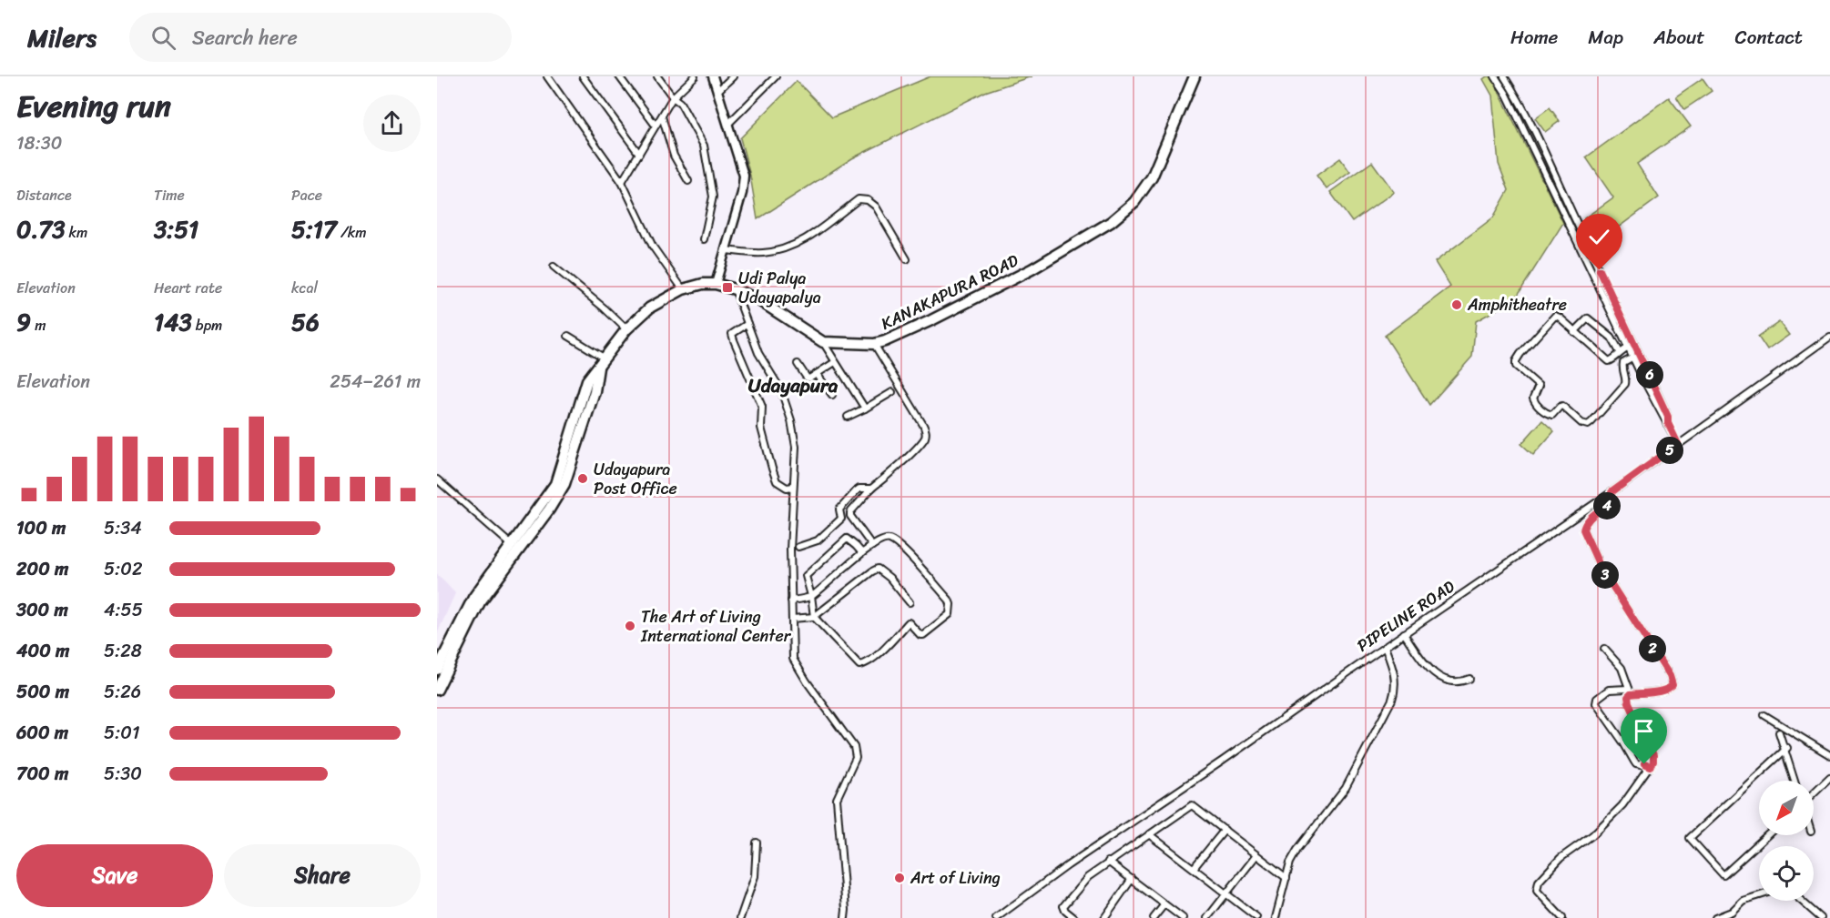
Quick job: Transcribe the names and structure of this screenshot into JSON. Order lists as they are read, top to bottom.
{
  "streets": {
    "highway": ["KANAKAPURA ROAD"],
    "street": ["PIPELINE ROAD"]
  },
  "districts": ["Udayapura"],
  "places": {
    "transit": ["Udi Palya Udayapalya"],
    "other": [
      "Amphitheatre",
      "Udayapura Post Office",
      "The Art of Living International Center",
      "Art of Living"
    ]
  },
  "north": "bottom left",
  "page": {
    "header": "Milers",
    "search": "Search here",
    "nav": [
      "Home",
      "Map",
      "About",
      "Contact"
    ],
    "heading": ["Evening run", "18:30"],
    "stats": [
      ["Distance", "0.73 km"],
      ["Time", "3:51"],
      ["Pace", "5:17 /km"],
      ["Elevation", "9 m"],
      ["Heart rate", "143 bpm"],
      ["kcal", "56"]
    ],
    "chart": ["Elevation", "254–261 m"],
    "pins": [
      "6",
      "5",
      "4",
      "3",
      "2"
    ],
    "list": [
      {
        "name": "100 m",
        "note": "5:34"
      },
      {
        "name": "200 m",
        "note": "5:02"
      },
      {
        "name": "300 m",
        "note": "4:55"
      },
      {
        "name": "400 m",
        "note": "5:28"
      },
      {
        "name": "500 m",
        "note": "5:26"
      },
      {
        "name": "600 m",
        "note": "5:01"
      },
      {
        "name": "700 m",
        "note": "5:30"
      }
    ],
    "buttons": ["Save", "Share"]
  }
}
